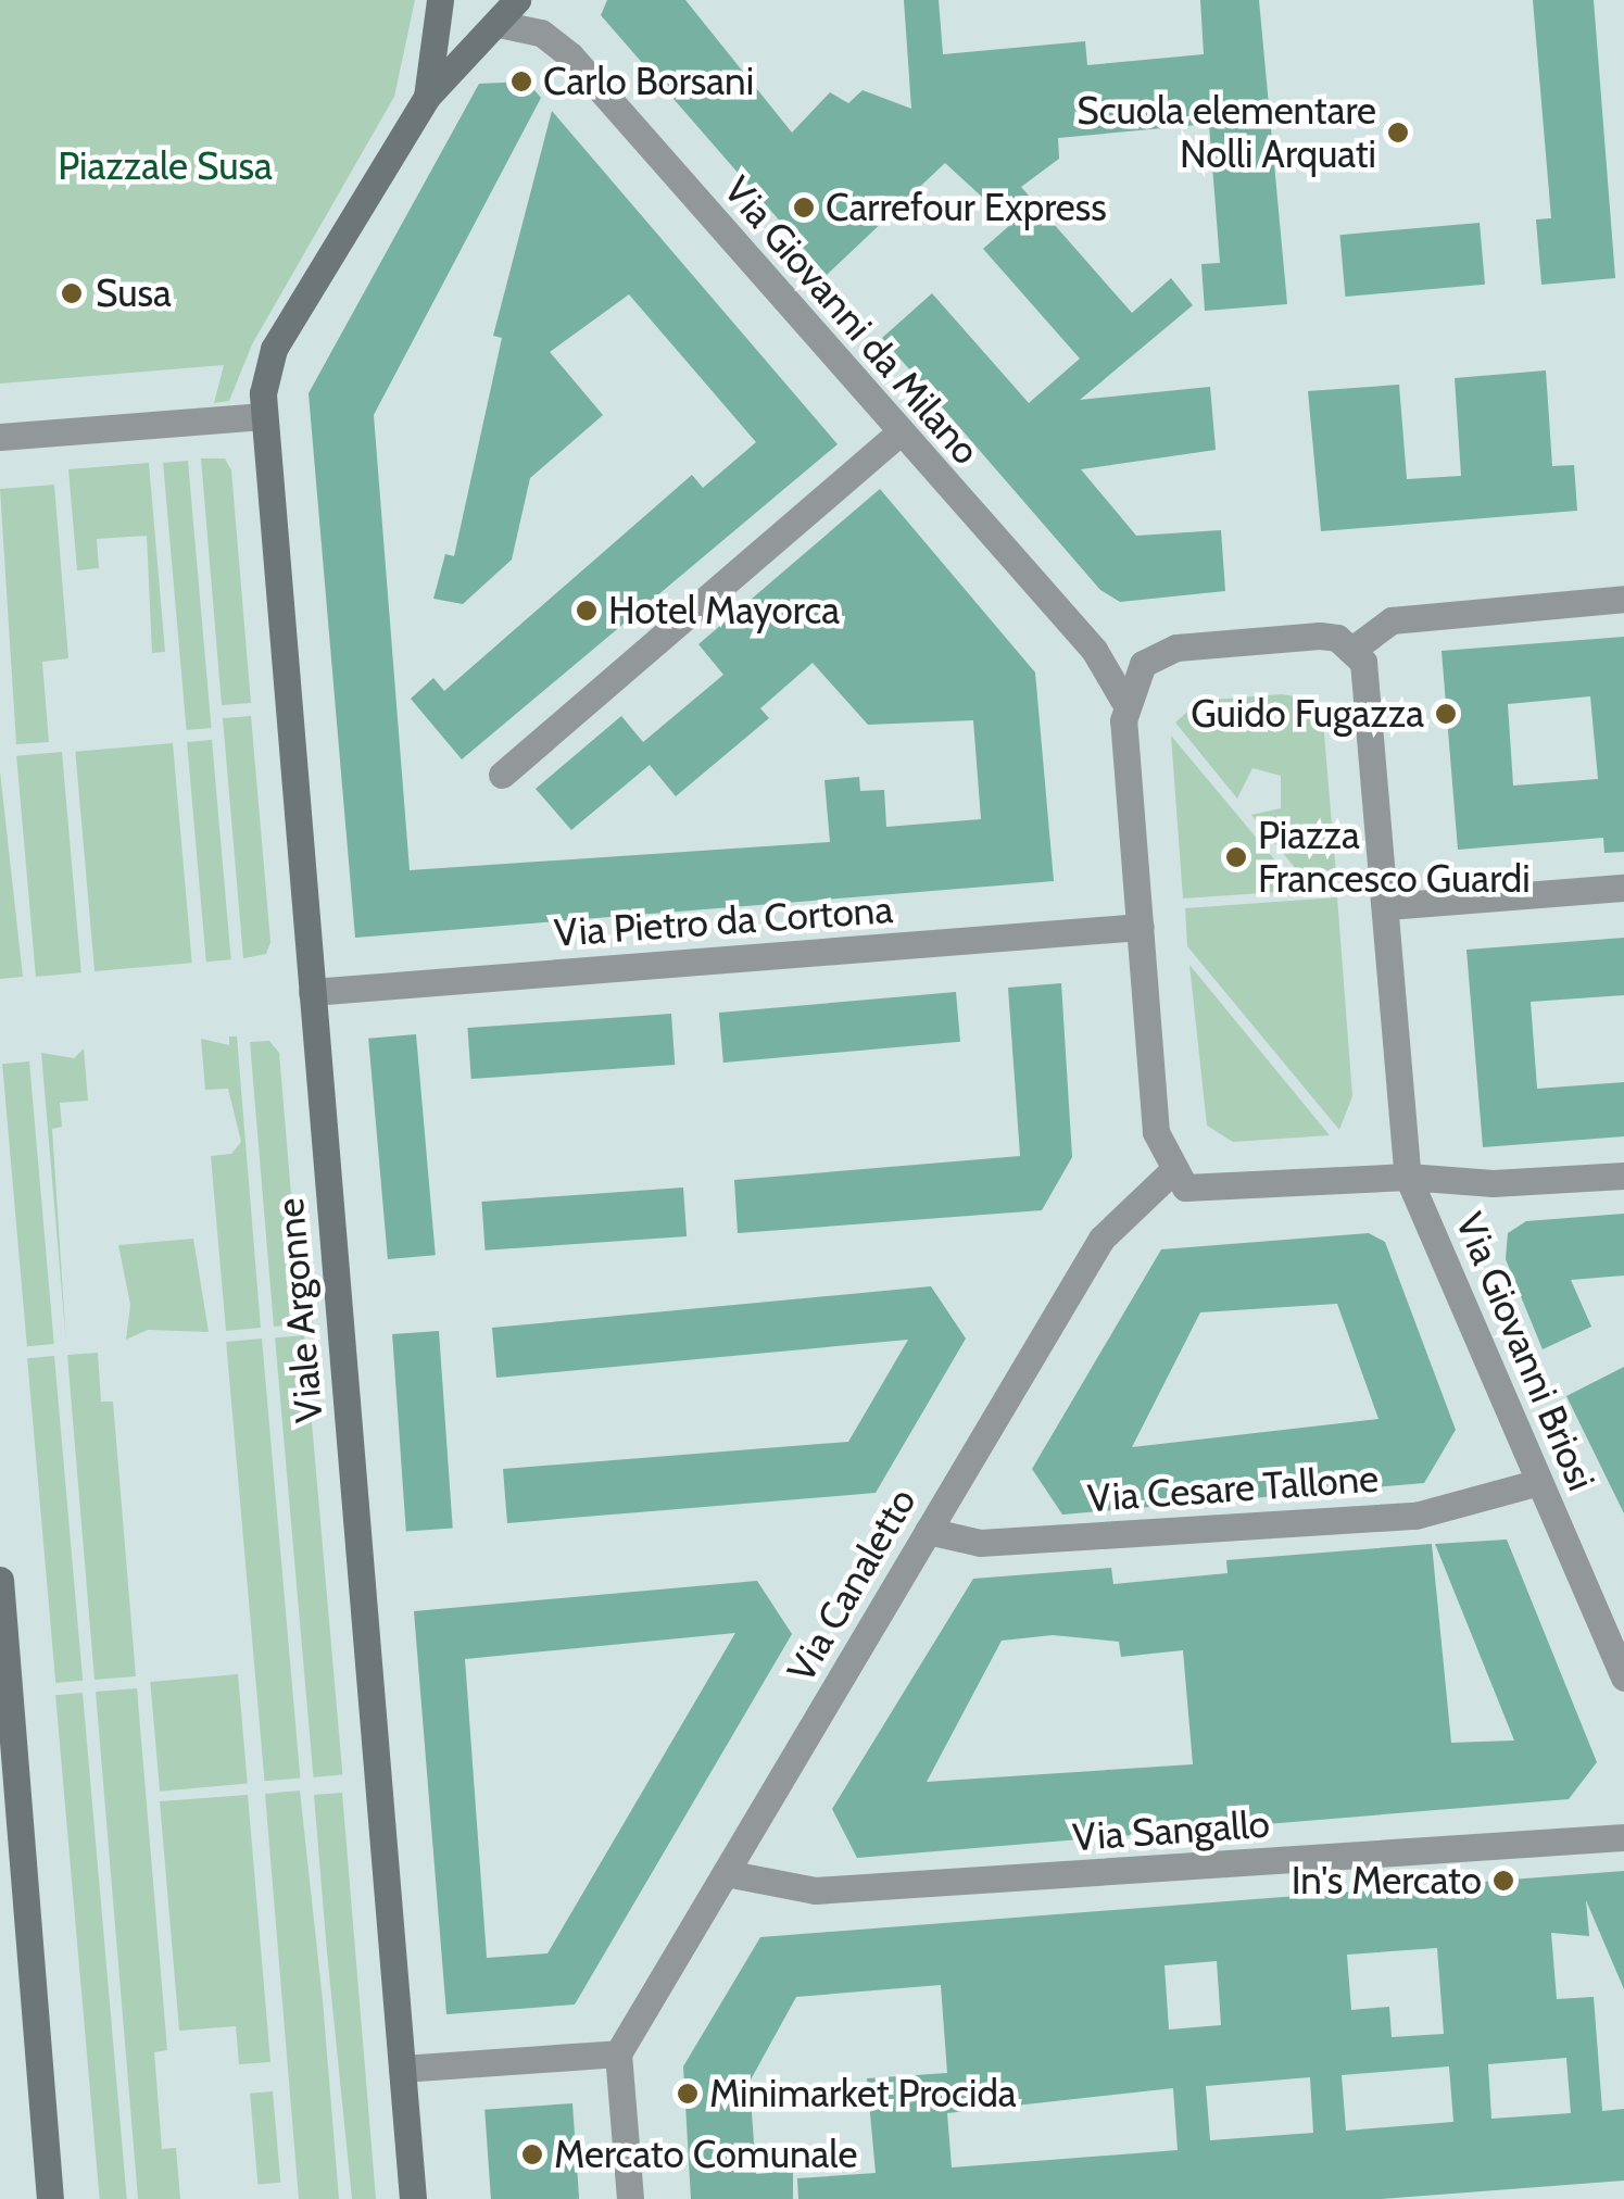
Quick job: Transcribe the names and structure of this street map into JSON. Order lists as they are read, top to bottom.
{
  "streets": {
    "street": [
      "Via Giovanni da Milano",
      "Via Pietro da Cortona",
      "Viale Argonne",
      "Via Giovanni Briosi",
      "Via Cesare Tallone",
      "Via Canaletto",
      "Via Sangallo"
    ]
  },
  "crossings": [
    ["Via Pietro da Cortona", "Viale Argonne"],
    ["Via Giovanni Briosi", "Via Cesare Tallone"],
    ["Via Cesare Tallone", "Via Canaletto"],
    ["Via Canaletto", "Via Sangallo"]
  ],
  "parks": ["Piazzale Susa"],
  "places": [
    "Carlo Borsani",
    "Scuola elementare Nolli Arquati",
    "Carrefour Express",
    "Susa",
    "Hotel Mayorca",
    "Guido Fugazza",
    "Piazza Francesco Guardi",
    "In's Mercato",
    "Minimarket Procida",
    "Mercato Comunale"
  ]
}
